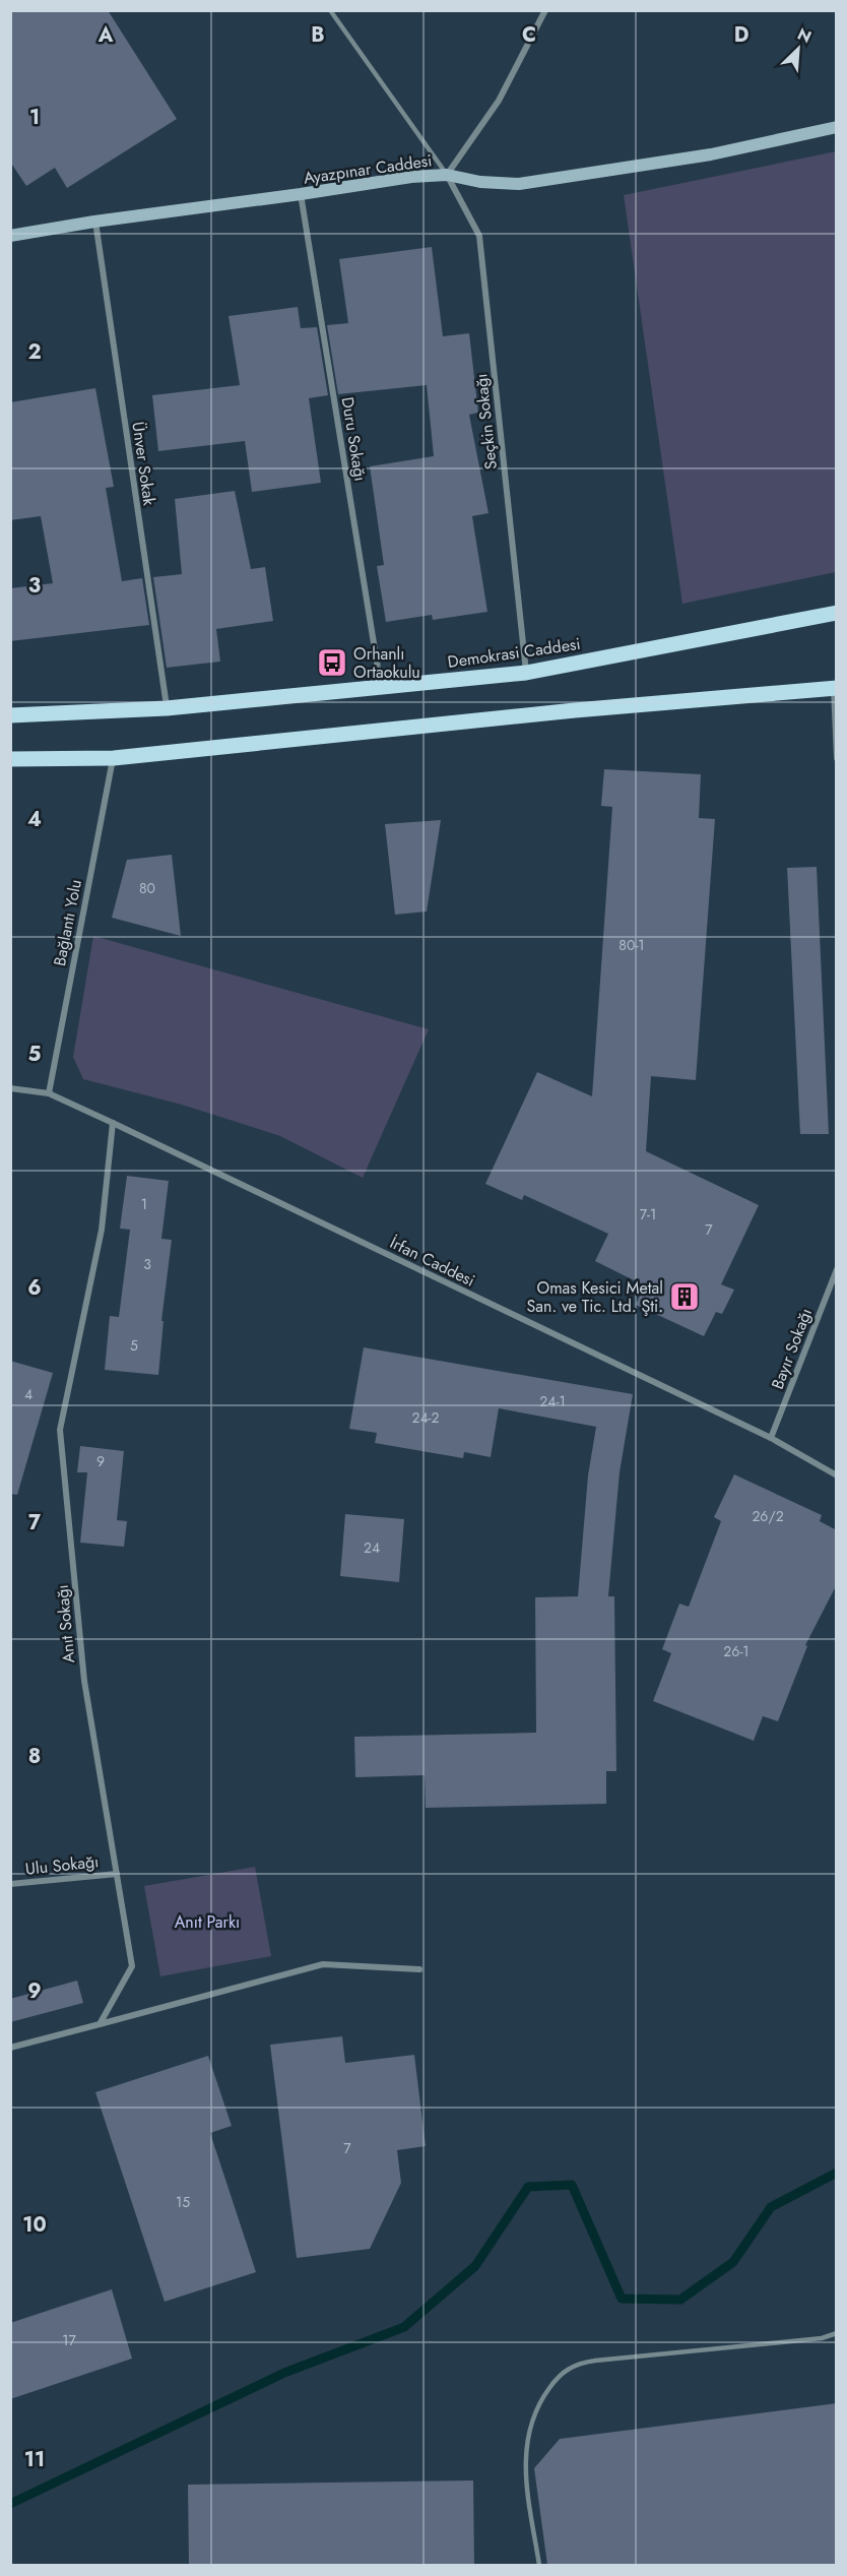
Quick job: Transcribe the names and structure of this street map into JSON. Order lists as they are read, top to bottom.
{
  "streets": {
    "main road": ["Demokrasi Caddesi"],
    "street": [
      "Ayazpınar Caddesi",
      "Seçkin Sokağı",
      "Duru Sokağı",
      "Ünver Sokak",
      "Bağlantı Yolu",
      "İrfan Caddesi",
      "Bayır Sokağı",
      "Anıt Sokağı",
      "Ulu Sokağı"
    ]
  },
  "crossings": [
    ["Ayazpınar Caddesi", "Seçkin Sokağı"],
    ["Ayazpınar Caddesi", "Duru Sokağı"],
    ["Ayazpınar Caddesi", "Ünver Sokak"],
    ["Seçkin Sokağı", "Demokrasi Caddesi"],
    ["Duru Sokağı", "Demokrasi Caddesi"],
    ["Ünver Sokak", "Demokrasi Caddesi"],
    ["Bağlantı Yolu", "İrfan Caddesi"],
    ["İrfan Caddesi", "Bayır Sokağı"],
    ["İrfan Caddesi", "Anıt Sokağı"],
    ["Anıt Sokağı", "Ulu Sokağı"]
  ],
  "parks": ["Anıt Parkı"],
  "places": {
    "bus stop": ["Orhanlı Ortaokulu"],
    "building": ["Omas Kesici Metal San. ve Tic. Ltd. Şti."]
  },
  "house_numbers": [
    "80",
    "80-1",
    "1",
    "7-1",
    "7",
    "3",
    "5",
    "4",
    "24-1",
    "24-2",
    "9",
    "26/2",
    "24",
    "26-1",
    "7",
    "15",
    "17"
  ],
  "north": "top right",
  "grid": {
    "columns": [
      "A",
      "B",
      "C",
      "D"
    ],
    "rows": [
      "1",
      "2",
      "3",
      "4",
      "5",
      "6",
      "7",
      "8",
      "9",
      "10",
      "11"
    ]
  }
}
